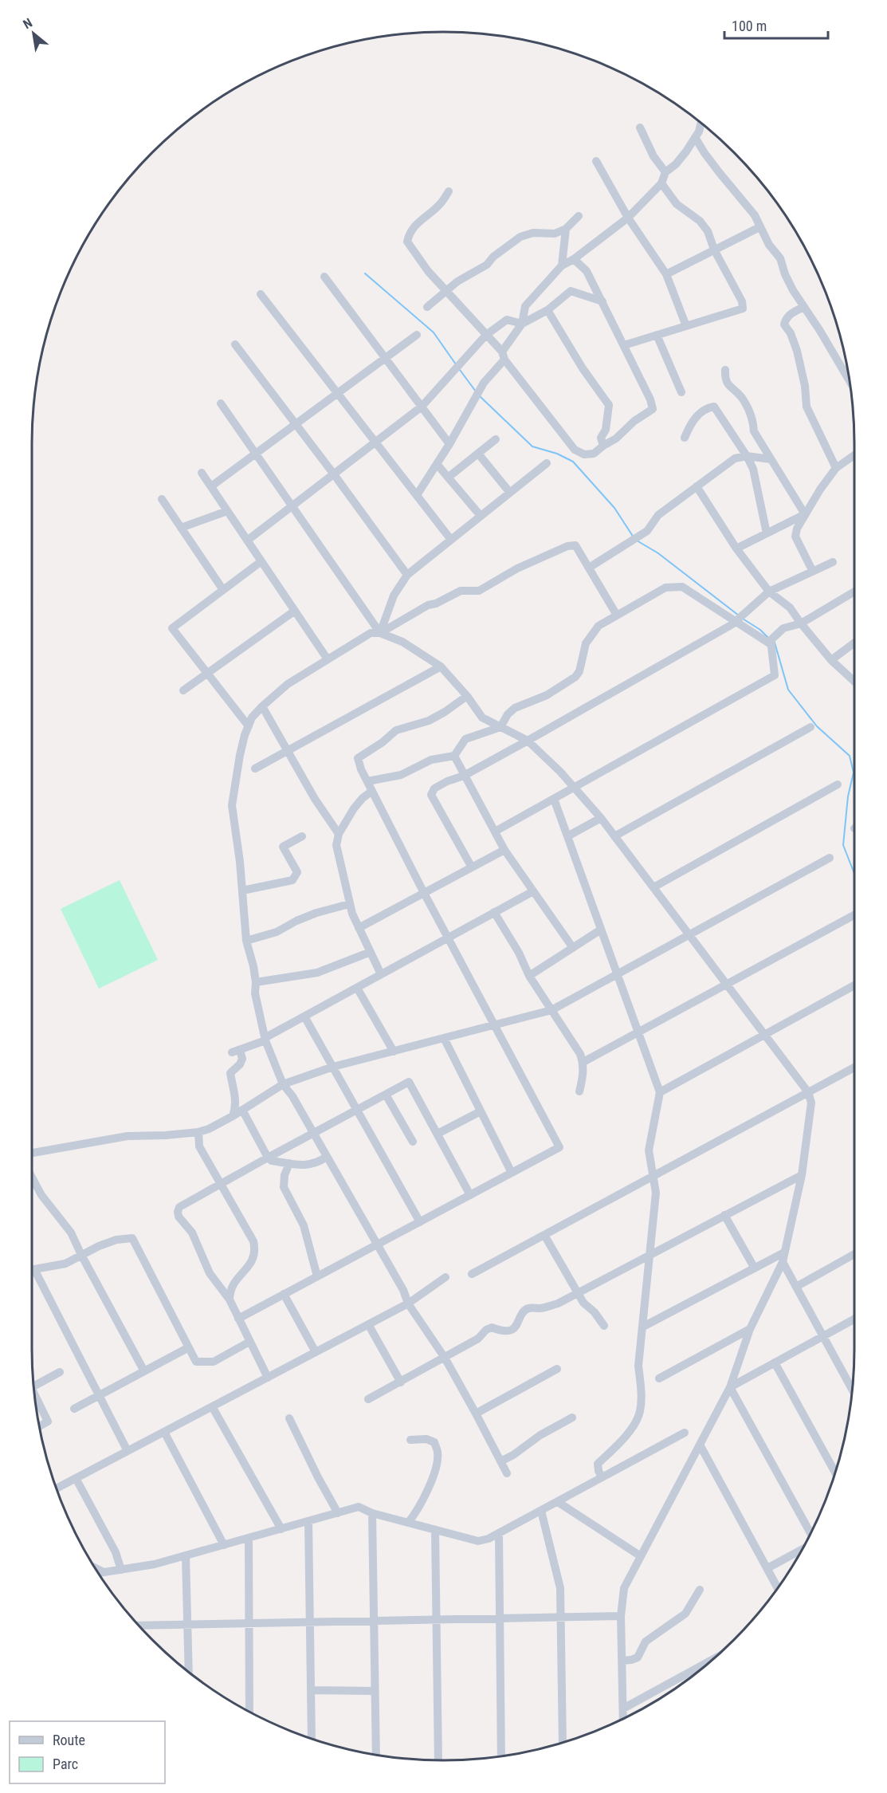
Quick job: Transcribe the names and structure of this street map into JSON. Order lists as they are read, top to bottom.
{
  "legend": ["Route", "Parc"],
  "scale_bar": "100 m",
  "north": "top left"
}
